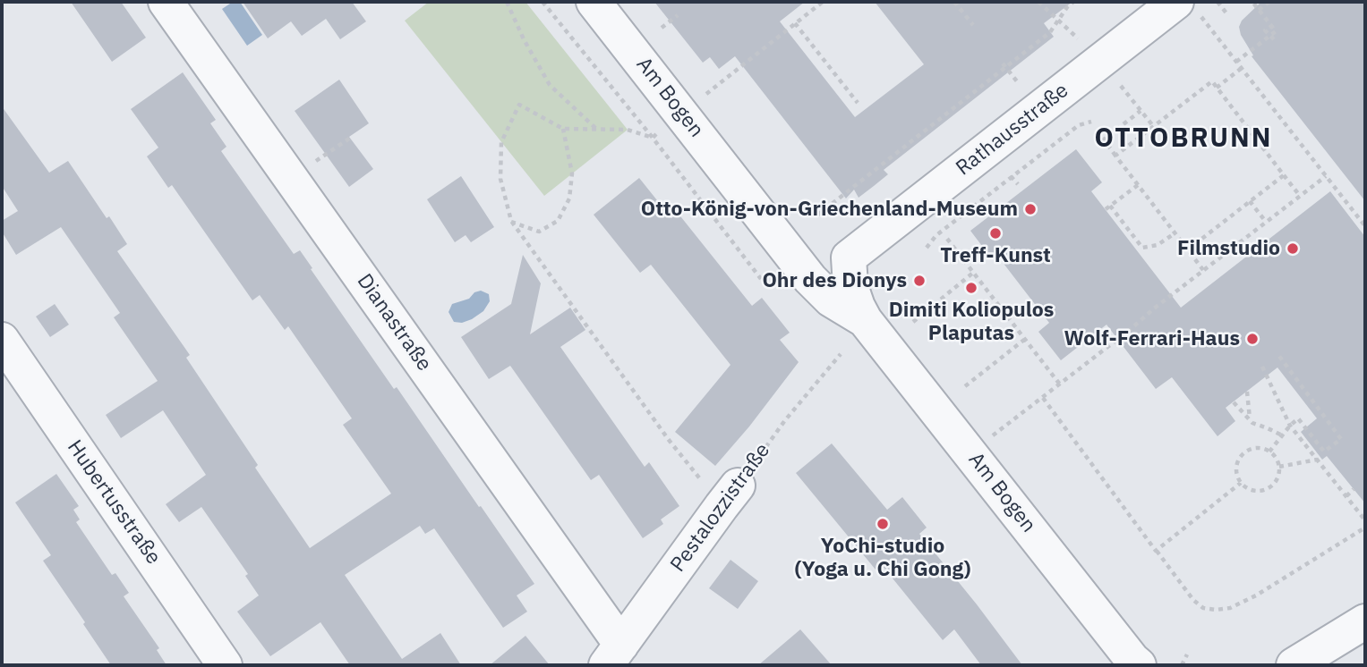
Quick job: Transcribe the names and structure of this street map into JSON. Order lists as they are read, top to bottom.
{
  "streets": {
    "street": [
      "Am Bogen",
      "Rathausstraße",
      "Dianastraße",
      "Hubertusstraße",
      "Pestalozzistraße"
    ]
  },
  "crossings": [
    ["Am Bogen", "Rathausstraße"],
    ["Dianastraße", "Pestalozzistraße"]
  ],
  "districts": ["OTTOBRUNN"],
  "places": [
    "Otto-König-von-Griechenland-Museum",
    "Treff-Kunst",
    "Filmstudio",
    "Ohr des Dionys",
    "Dimiti Koliopulos Plaputas",
    "Wolf-Ferrari-Haus",
    "YoChi-studio (Yoga u. Chi Gong)"
  ]
}
